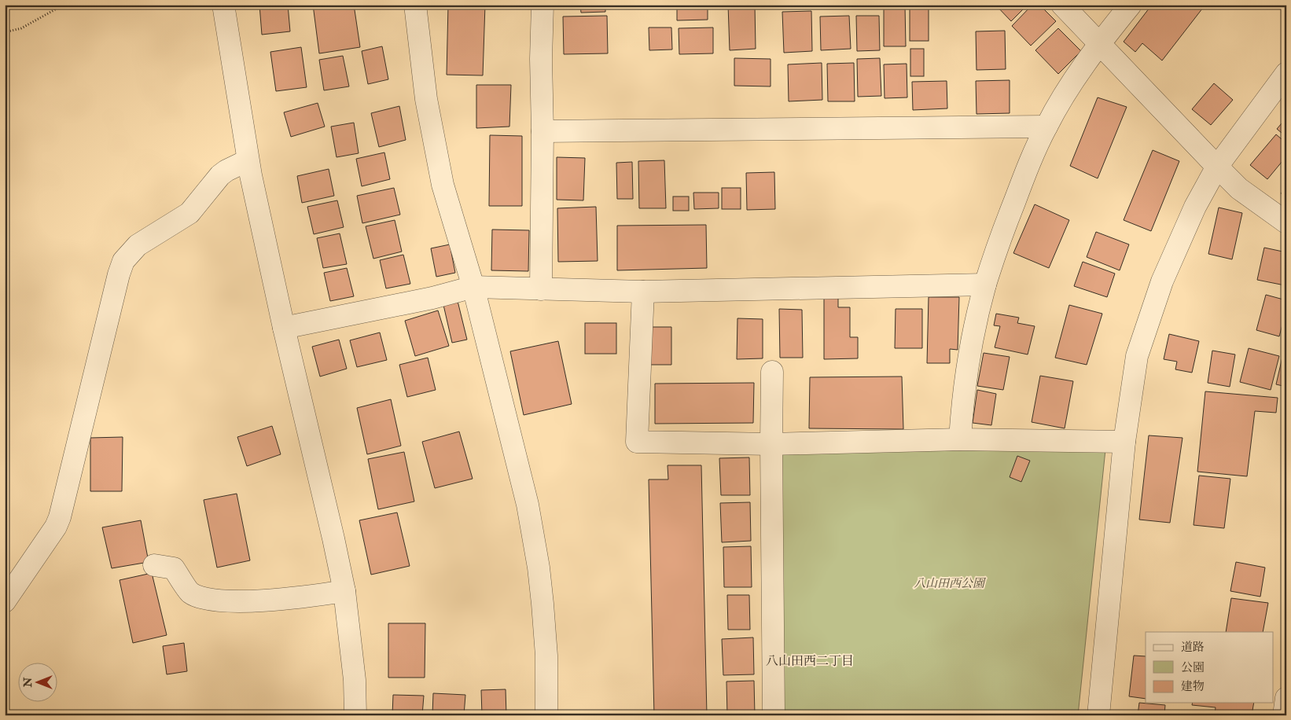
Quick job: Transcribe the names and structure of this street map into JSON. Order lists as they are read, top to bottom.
{
  "districts": ["八山田西二丁目"],
  "parks": ["八山田西公園"],
  "legend": ["道路", "公園", "建物"],
  "north": "left"
}
